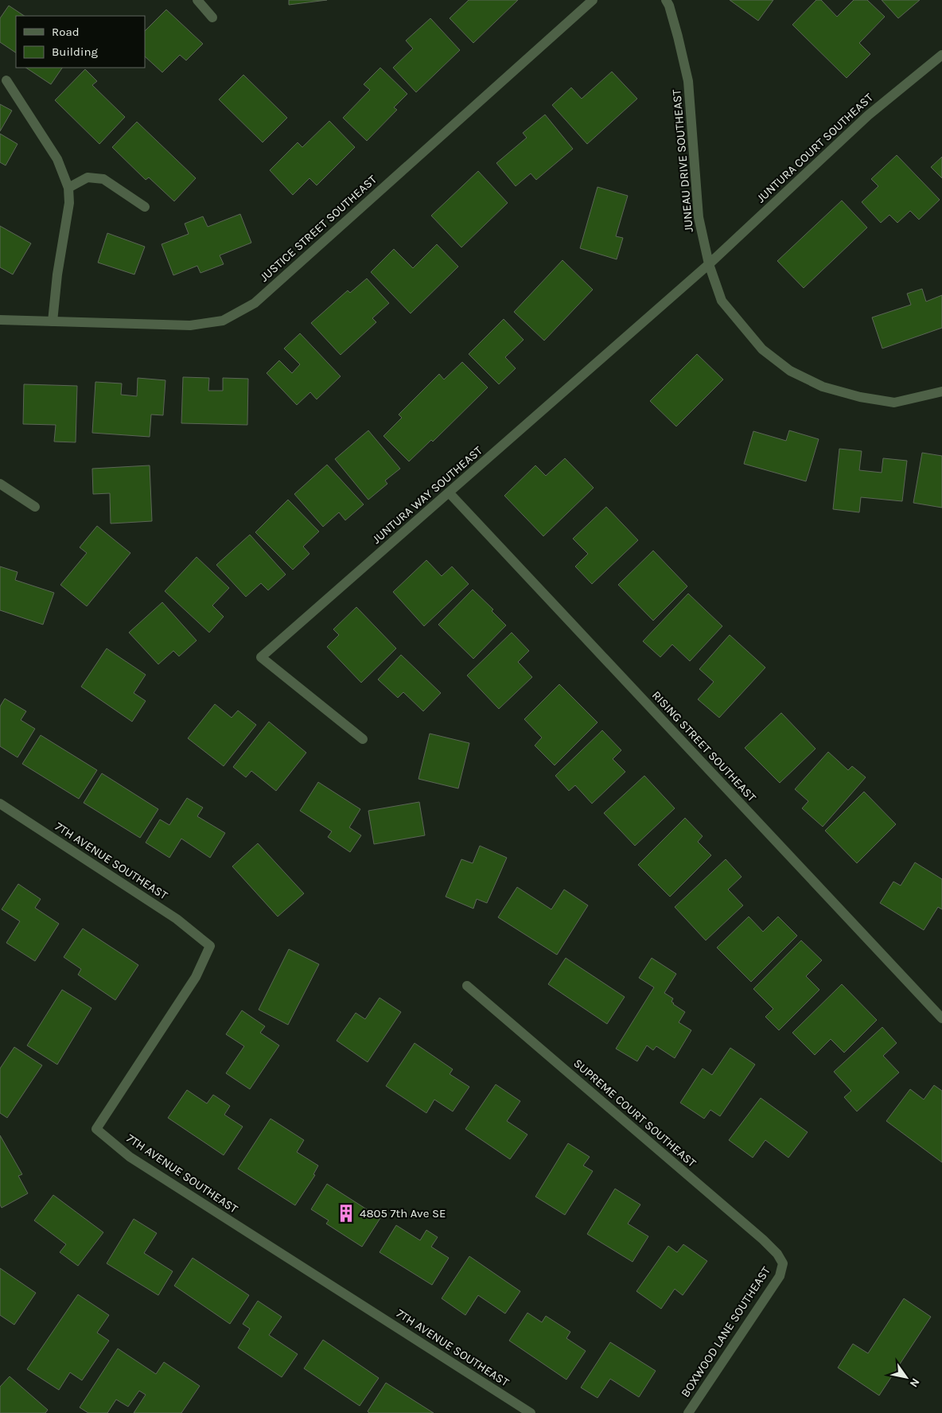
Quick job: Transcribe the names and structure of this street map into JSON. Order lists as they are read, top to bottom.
{
  "streets": {
    "street": [
      "JUNTURA COURT SOUTHEAST",
      "JUNEAU DRIVE SOUTHEAST",
      "JUSTICE STREET SOUTHEAST",
      "JUNTURA WAY SOUTHEAST",
      "RISING STREET SOUTHEAST",
      "7TH AVENUE SOUTHEAST",
      "SUPREME COURT SOUTHEAST",
      "BOXWOOD LANE SOUTHEAST"
    ]
  },
  "crossings": [
    ["JUNTURA COURT SOUTHEAST", "JUNEAU DRIVE SOUTHEAST"],
    ["JUNTURA COURT SOUTHEAST", "JUNTURA WAY SOUTHEAST"],
    ["JUNEAU DRIVE SOUTHEAST", "JUNTURA WAY SOUTHEAST"],
    ["JUNTURA WAY SOUTHEAST", "RISING STREET SOUTHEAST"],
    ["SUPREME COURT SOUTHEAST", "BOXWOOD LANE SOUTHEAST"]
  ],
  "places": {
    "building": ["4805 7th Ave SE"]
  },
  "legend": ["Road", "Building"],
  "north": "bottom right"
}
